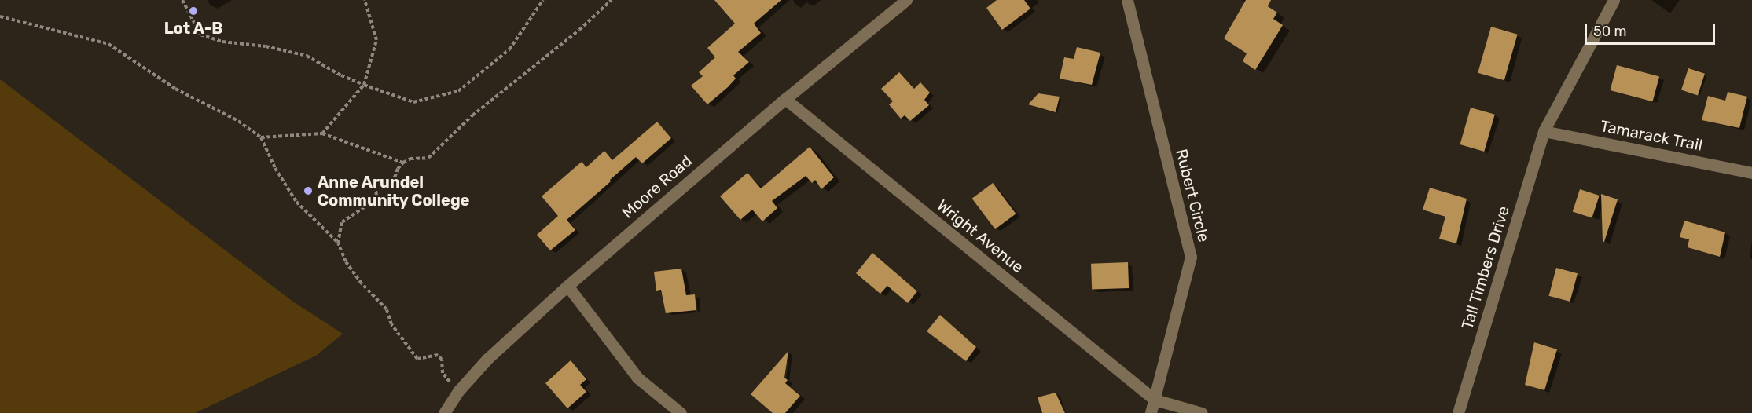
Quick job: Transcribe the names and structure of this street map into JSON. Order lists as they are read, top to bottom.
{
  "streets": {
    "street": [
      "Tamarack Trail",
      "Moore Road",
      "Rubert Circle",
      "Wright Avenue",
      "Tall Timbers Drive"
    ]
  },
  "crossings": [
    ["Tamarack Trail", "Tall Timbers Drive"],
    ["Moore Road", "Wright Avenue"],
    ["Rubert Circle", "Wright Avenue"]
  ],
  "places": ["Lot A-B", "Anne Arundel Community College"],
  "scale_bar": "50 m"
}
